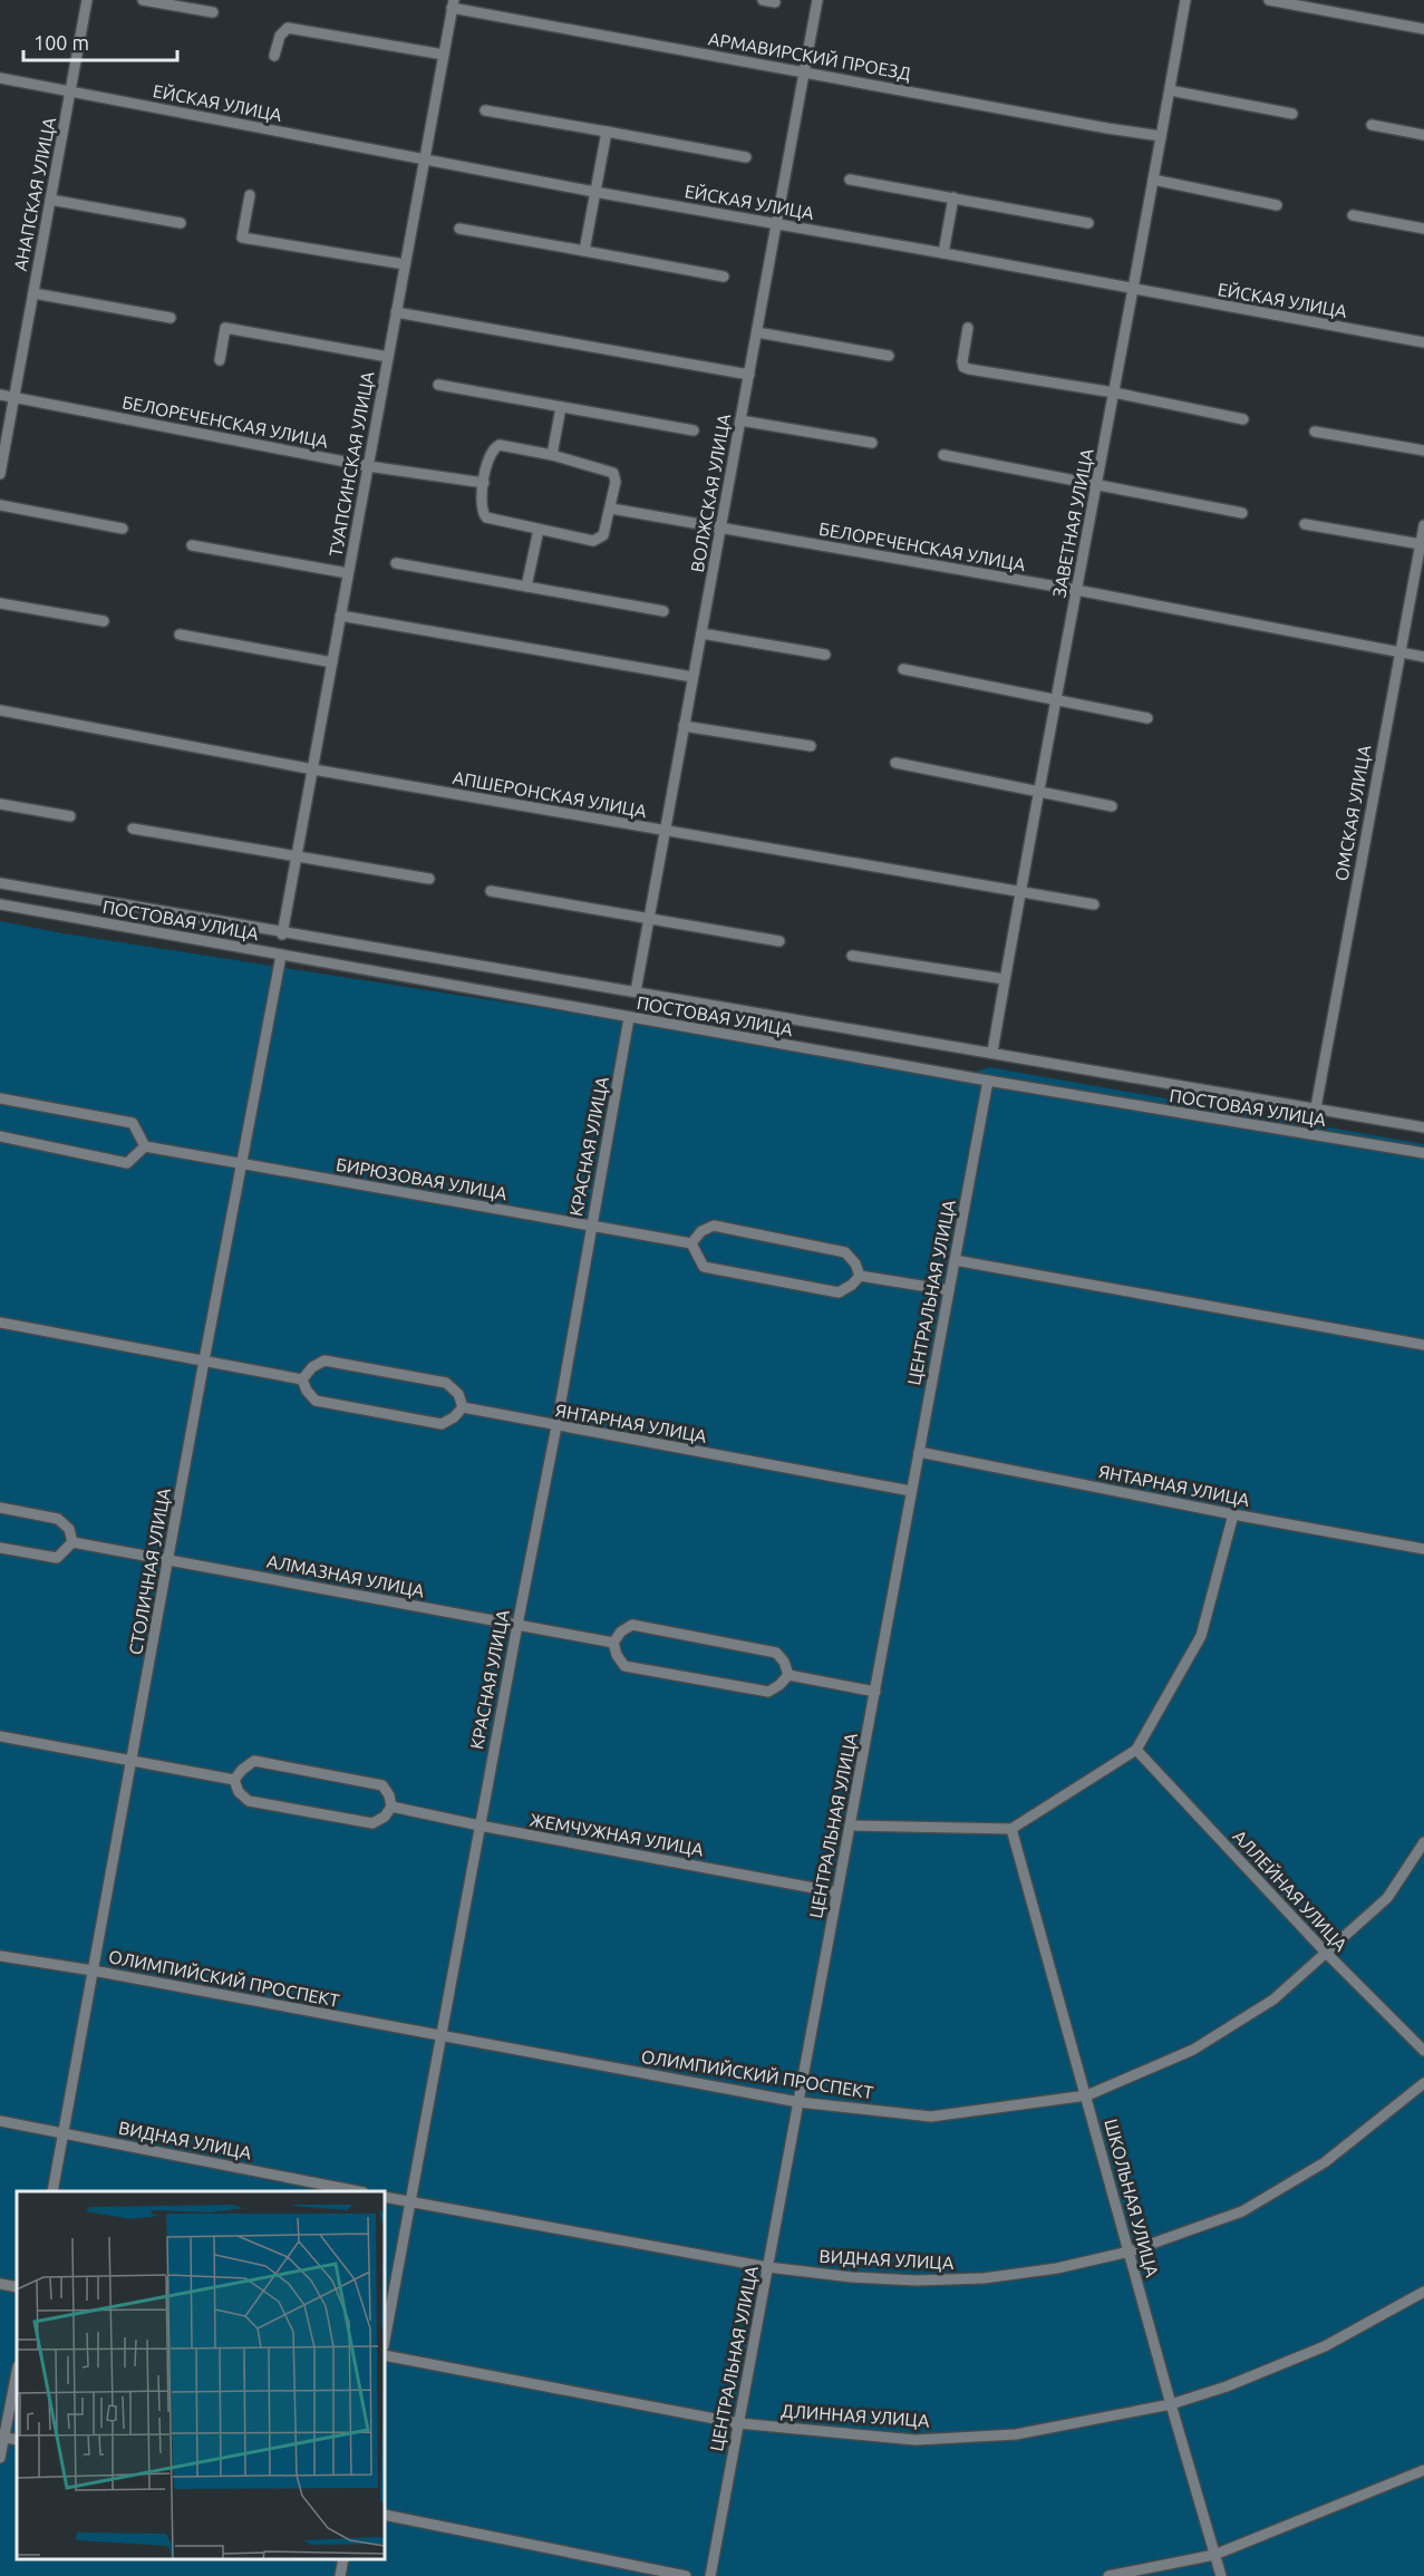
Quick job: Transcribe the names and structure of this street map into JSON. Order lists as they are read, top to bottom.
{
  "streets": {
    "street": [
      "АРМАВИРСКИЙ ПРОЕЗД",
      "ЕЙСКАЯ УЛИЦА",
      "АНАПСКАЯ УЛИЦА",
      "БЕЛОРЕЧЕНСКАЯ УЛИЦА",
      "ТУАПСИНСКАЯ УЛИЦА",
      "ВОЛЖСКАЯ УЛИЦА",
      "ЗАВЕТНАЯ УЛИЦА",
      "АПШЕРОНСКАЯ УЛИЦА",
      "ОМСКАЯ УЛИЦА",
      "ПОСТОВАЯ УЛИЦА",
      "КРАСНАЯ УЛИЦА",
      "БИРЮЗОВАЯ УЛИЦА",
      "ЦЕНТРАЛЬНАЯ УЛИЦА",
      "ЯНТАРНАЯ УЛИЦА",
      "СТОЛИЧНАЯ УЛИЦА",
      "АЛМАЗНАЯ УЛИЦА",
      "ЖЕМЧУЖНАЯ УЛИЦА",
      "АЛЛЕЙНАЯ УЛИЦА",
      "ОЛИМПИЙСКИЙ ПРОСПЕКТ",
      "ВИДНАЯ УЛИЦА",
      "ШКОЛЬНАЯ УЛИЦА",
      "ДЛИННАЯ УЛИЦА"
    ]
  },
  "crossings": [
    ["АРМАВИРСКИЙ ПРОЕЗД", "ТУАПСИНСКАЯ УЛИЦА"],
    ["АРМАВИРСКИЙ ПРОЕЗД", "ВОЛЖСКАЯ УЛИЦА"],
    ["АРМАВИРСКИЙ ПРОЕЗД", "ЗАВЕТНАЯ УЛИЦА"],
    ["ЕЙСКАЯ УЛИЦА", "АНАПСКАЯ УЛИЦА"],
    ["ЕЙСКАЯ УЛИЦА", "ТУАПСИНСКАЯ УЛИЦА"],
    ["ЕЙСКАЯ УЛИЦА", "ВОЛЖСКАЯ УЛИЦА"],
    ["ЕЙСКАЯ УЛИЦА", "ЗАВЕТНАЯ УЛИЦА"],
    ["АНАПСКАЯ УЛИЦА", "БЕЛОРЕЧЕНСКАЯ УЛИЦА"],
    ["БЕЛОРЕЧЕНСКАЯ УЛИЦА", "ТУАПСИНСКАЯ УЛИЦА"],
    ["БЕЛОРЕЧЕНСКАЯ УЛИЦА", "ВОЛЖСКАЯ УЛИЦА"],
    ["БЕЛОРЕЧЕНСКАЯ УЛИЦА", "ЗАВЕТНАЯ УЛИЦА"],
    ["БЕЛОРЕЧЕНСКАЯ УЛИЦА", "ОМСКАЯ УЛИЦА"],
    ["ТУАПСИНСКАЯ УЛИЦА", "АПШЕРОНСКАЯ УЛИЦА"],
    ["ТУАПСИНСКАЯ УЛИЦА", "ПОСТОВАЯ УЛИЦА"],
    ["ВОЛЖСКАЯ УЛИЦА", "АПШЕРОНСКАЯ УЛИЦА"],
    ["ВОЛЖСКАЯ УЛИЦА", "ПОСТОВАЯ УЛИЦА"],
    ["ЗАВЕТНАЯ УЛИЦА", "АПШЕРОНСКАЯ УЛИЦА"],
    ["ЗАВЕТНАЯ УЛИЦА", "ПОСТОВАЯ УЛИЦА"],
    ["ОМСКАЯ УЛИЦА", "ПОСТОВАЯ УЛИЦА"],
    ["ПОСТОВАЯ УЛИЦА", "КРАСНАЯ УЛИЦА"],
    ["ПОСТОВАЯ УЛИЦА", "ЦЕНТРАЛЬНАЯ УЛИЦА"],
    ["ПОСТОВАЯ УЛИЦА", "СТОЛИЧНАЯ УЛИЦА"],
    ["КРАСНАЯ УЛИЦА", "БИРЮЗОВАЯ УЛИЦА"],
    ["КРАСНАЯ УЛИЦА", "ЯНТАРНАЯ УЛИЦА"],
    ["КРАСНАЯ УЛИЦА", "АЛМАЗНАЯ УЛИЦА"],
    ["КРАСНАЯ УЛИЦА", "ЖЕМЧУЖНАЯ УЛИЦА"],
    ["КРАСНАЯ УЛИЦА", "ОЛИМПИЙСКИЙ ПРОСПЕКТ"],
    ["КРАСНАЯ УЛИЦА", "ВИДНАЯ УЛИЦА"],
    ["БИРЮЗОВАЯ УЛИЦА", "СТОЛИЧНАЯ УЛИЦА"],
    ["ЦЕНТРАЛЬНАЯ УЛИЦА", "ЯНТАРНАЯ УЛИЦА"],
    ["ЦЕНТРАЛЬНАЯ УЛИЦА", "ЖЕМЧУЖНАЯ УЛИЦА"],
    ["ЦЕНТРАЛЬНАЯ УЛИЦА", "ОЛИМПИЙСКИЙ ПРОСПЕКТ"],
    ["ЦЕНТРАЛЬНАЯ УЛИЦА", "ВИДНАЯ УЛИЦА"],
    ["ЦЕНТРАЛЬНАЯ УЛИЦА", "ДЛИННАЯ УЛИЦА"],
    ["СТОЛИЧНАЯ УЛИЦА", "АЛМАЗНАЯ УЛИЦА"],
    ["СТОЛИЧНАЯ УЛИЦА", "ОЛИМПИЙСКИЙ ПРОСПЕКТ"],
    ["СТОЛИЧНАЯ УЛИЦА", "ВИДНАЯ УЛИЦА"],
    ["АЛЛЕЙНАЯ УЛИЦА", "ОЛИМПИЙСКИЙ ПРОСПЕКТ"],
    ["ОЛИМПИЙСКИЙ ПРОСПЕКТ", "ШКОЛЬНАЯ УЛИЦА"],
    ["ВИДНАЯ УЛИЦА", "ШКОЛЬНАЯ УЛИЦА"],
    ["ШКОЛЬНАЯ УЛИЦА", "ДЛИННАЯ УЛИЦА"]
  ],
  "scale_bar": "100 m"
}
